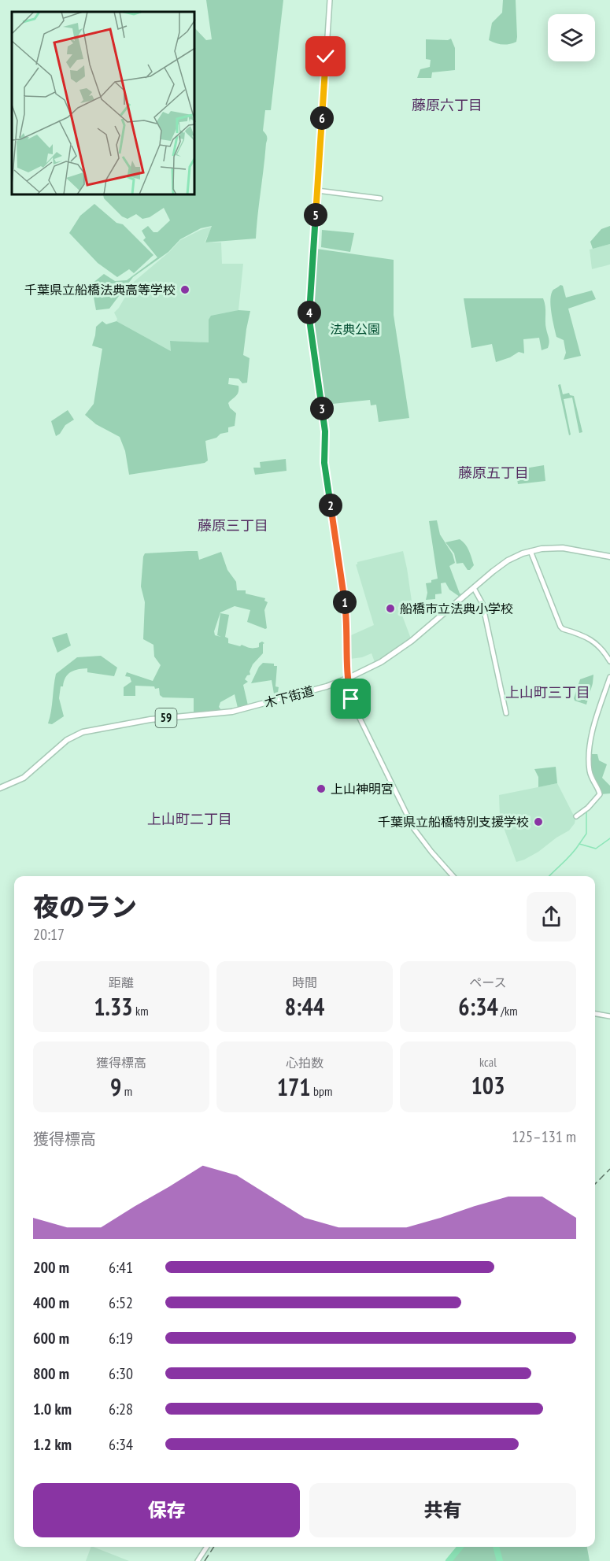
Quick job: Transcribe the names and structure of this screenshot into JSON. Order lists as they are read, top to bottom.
{
  "streets": {
    "main road": ["木下街道", "59"]
  },
  "districts": [
    "藤原六丁目",
    "藤原五丁目",
    "藤原三丁目",
    "上山町三丁目",
    "上山町二丁目"
  ],
  "parks": ["法典公園"],
  "places": [
    "千葉県立船橋法典高等学校",
    "船橋市立法典小学校",
    "上山神明宮",
    "千葉県立船橋特別支援学校"
  ],
  "page": {
    "pins": [
      "6",
      "5",
      "4",
      "3",
      "2",
      "1"
    ],
    "heading": ["夜のラン", "20:17"],
    "stats": [
      ["距離", "1.33 km"],
      ["時間", "8:44"],
      ["ペース", "6:34 /km"],
      ["獲得標高", "9 m"],
      ["心拍数", "171 bpm"],
      ["kcal", "103"]
    ],
    "chart": ["獲得標高", "125–131 m"],
    "list": [
      {
        "name": "200 m",
        "note": "6:41"
      },
      {
        "name": "400 m",
        "note": "6:52"
      },
      {
        "name": "600 m",
        "note": "6:19"
      },
      {
        "name": "800 m",
        "note": "6:30"
      },
      {
        "name": "1.0 km",
        "note": "6:28"
      },
      {
        "name": "1.2 km",
        "note": "6:34"
      }
    ],
    "buttons": ["保存", "共有"]
  }
}
